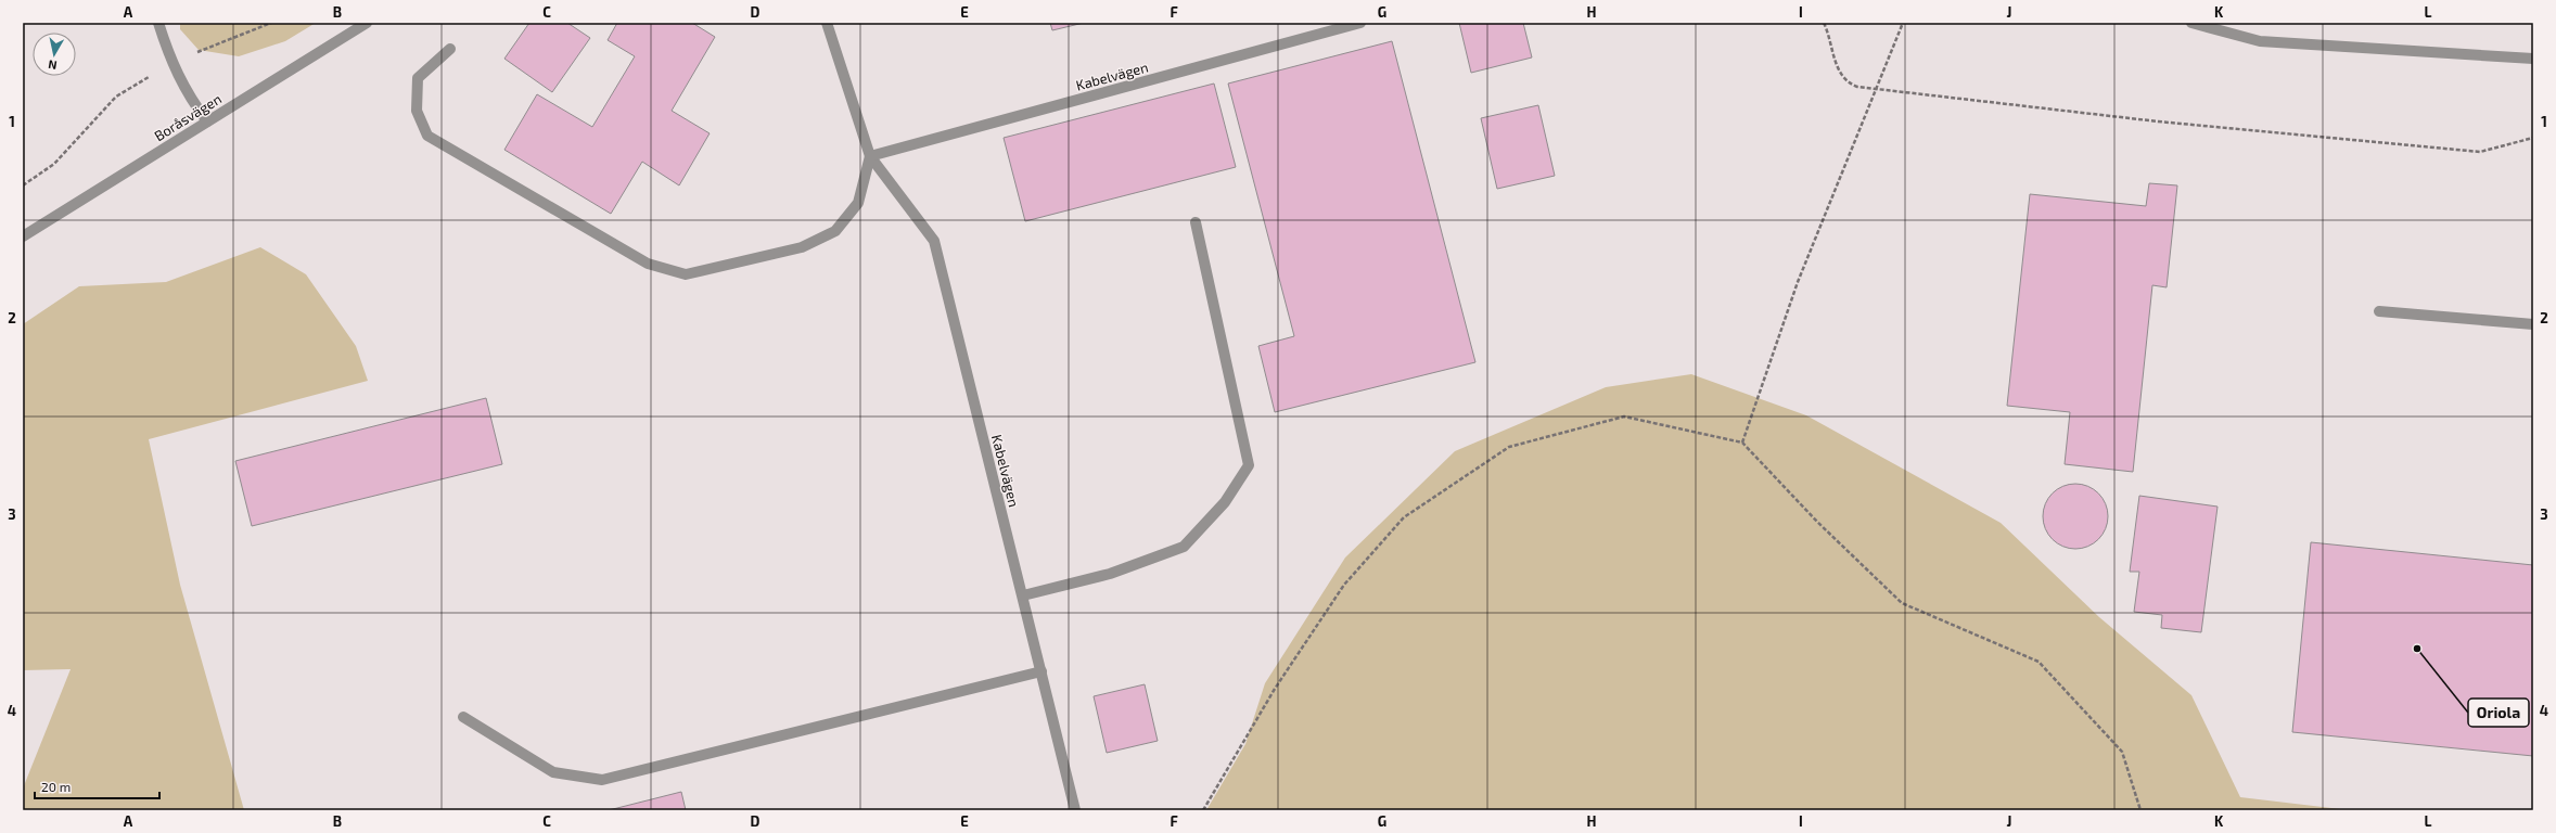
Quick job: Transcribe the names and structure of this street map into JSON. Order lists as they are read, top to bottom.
{
  "streets": {
    "street": ["Kabelvägen", "Boråsvägen"]
  },
  "places": ["Oriola"],
  "scale_bar": "20 m",
  "north": "bottom",
  "grid": {
    "columns": [
      "A",
      "B",
      "C",
      "D",
      "E",
      "F",
      "G",
      "H",
      "I",
      "J",
      "K",
      "L"
    ],
    "rows": [
      "1",
      "2",
      "3",
      "4"
    ]
  }
}
